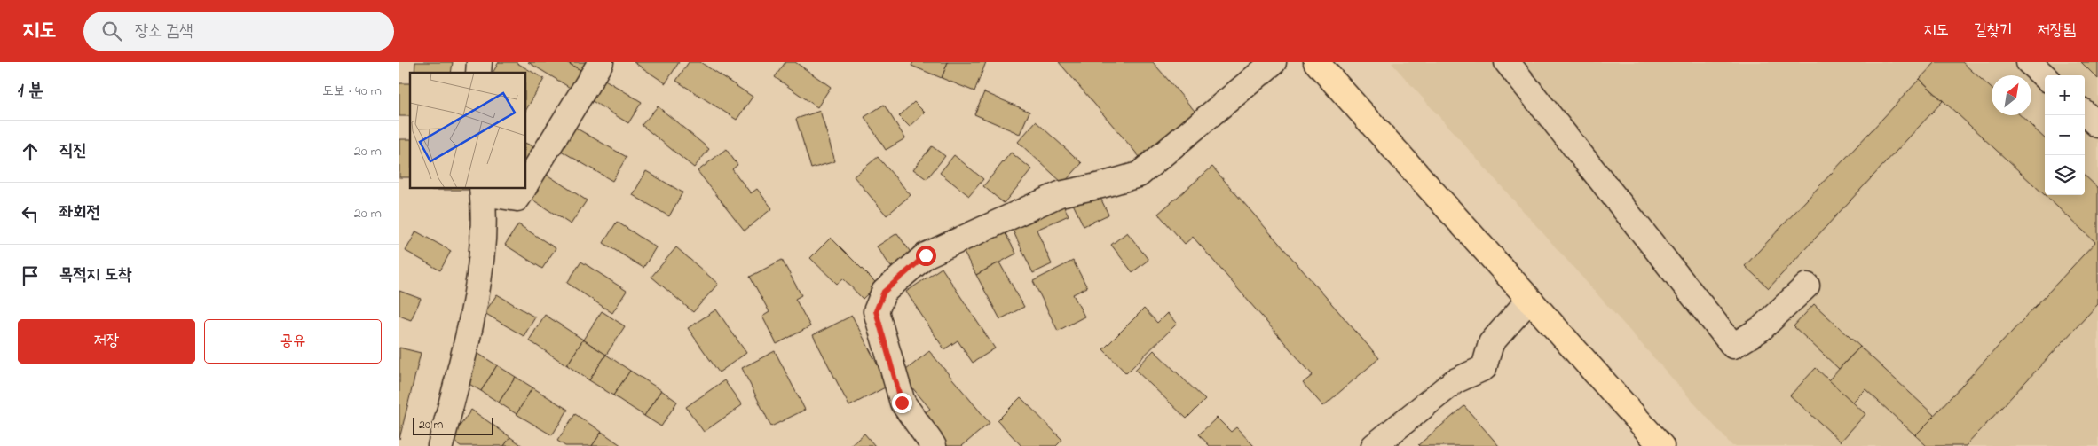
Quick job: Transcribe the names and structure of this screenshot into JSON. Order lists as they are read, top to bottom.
{
  "scale_bar": "20 m",
  "north": "top right",
  "page": {
    "header": "지도",
    "search": "장소 검색",
    "nav": ["지도", "길찾기", "저장됨"],
    "heading": ["1 분", "도보 · 40 m"],
    "map_buttons": ["+", "−"],
    "list": [
      ["직진", "20 m"],
      ["좌회전", "20 m"],
      "목적지 도착"
    ],
    "buttons": ["저장", "공유"],
    "scale": "20 m"
  }
}
